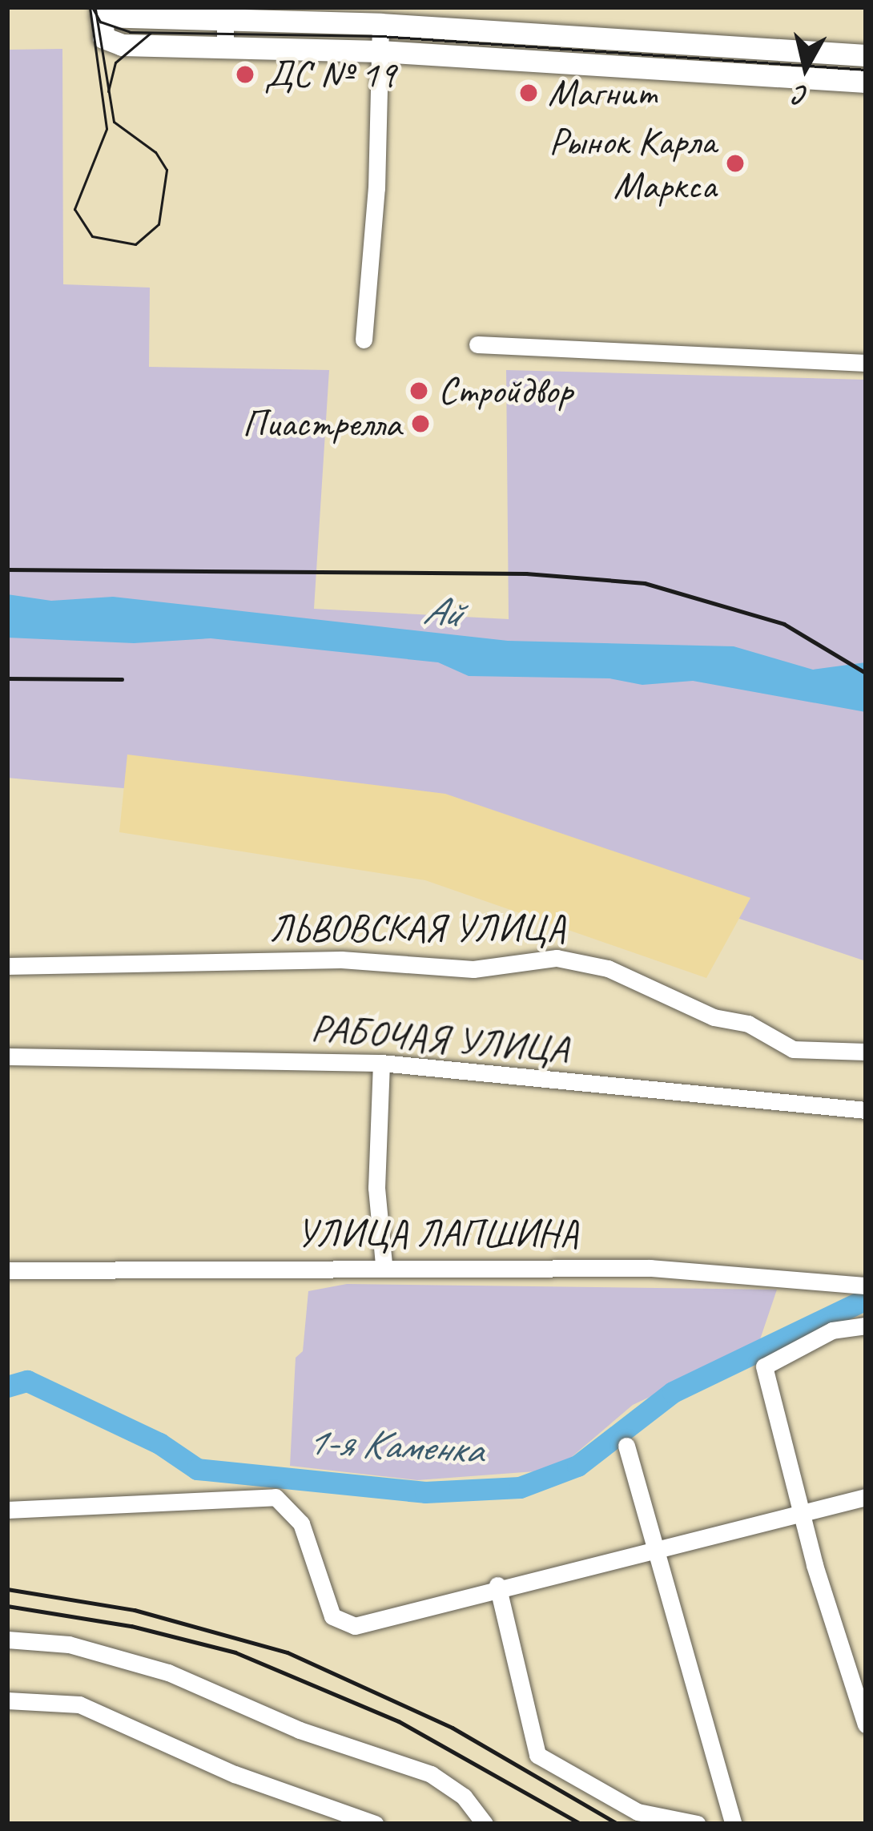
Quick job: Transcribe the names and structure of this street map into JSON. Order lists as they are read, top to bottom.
{
  "streets": {
    "street": ["ЛЬВОВСКАЯ УЛИЦА", "РАБОЧАЯ УЛИЦА", "УЛИЦА ЛАПШИНА"]
  },
  "water": ["Ай", "1-я Каменка"],
  "places": [
    "ДС № 19",
    "Магнит",
    "Рынок Карла Маркса",
    "Стройдвор",
    "Пиастрелла"
  ],
  "north": "bottom"
}
